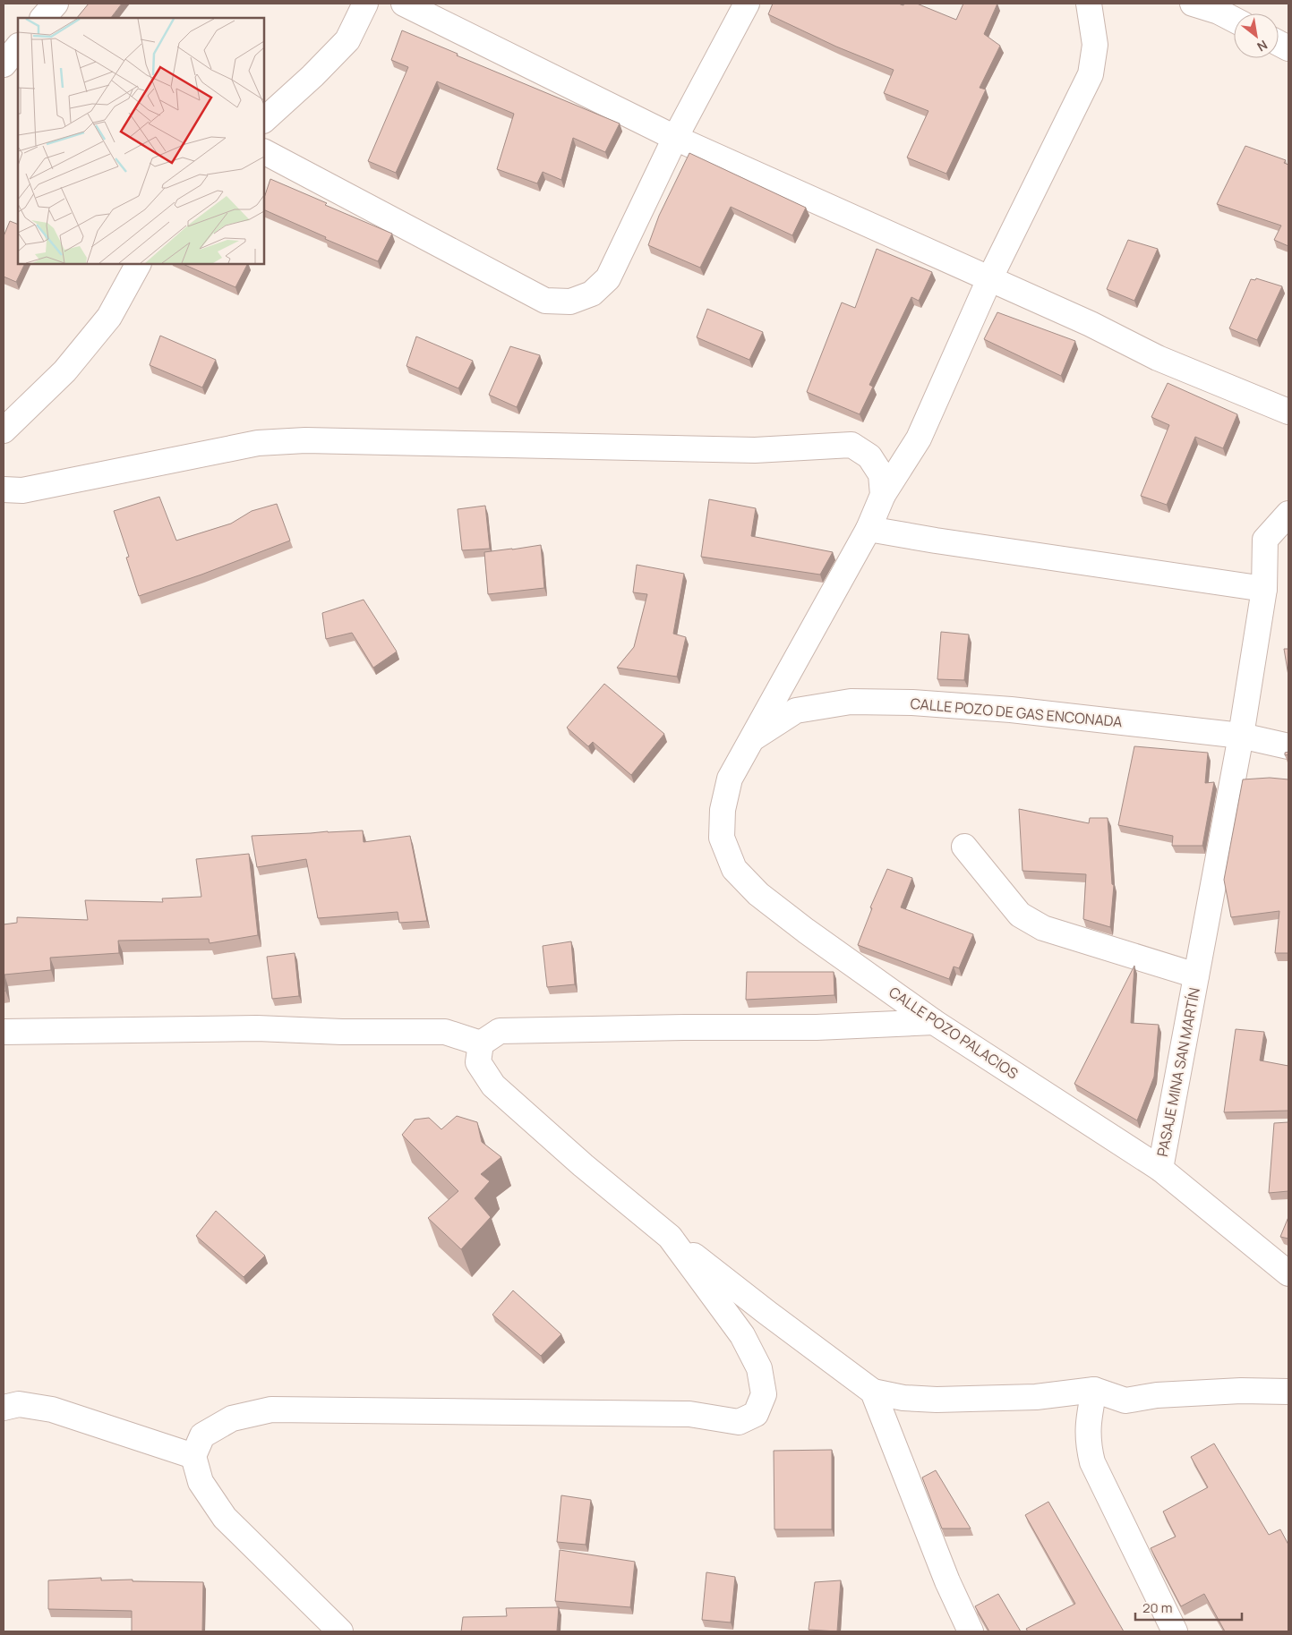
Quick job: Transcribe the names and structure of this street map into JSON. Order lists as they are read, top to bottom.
{
  "streets": {
    "street": ["CALLE POZO DE GAS ENCONADA", "CALLE POZO PALACIOS", "PASAJE MINA SAN MARTÍN"]
  },
  "crossings": [
    ["CALLE POZO DE GAS ENCONADA", "CALLE POZO PALACIOS"],
    ["CALLE POZO DE GAS ENCONADA", "PASAJE MINA SAN MARTÍN"],
    ["CALLE POZO PALACIOS", "PASAJE MINA SAN MARTÍN"]
  ],
  "scale_bar": "20 m",
  "north": "bottom right"
}
